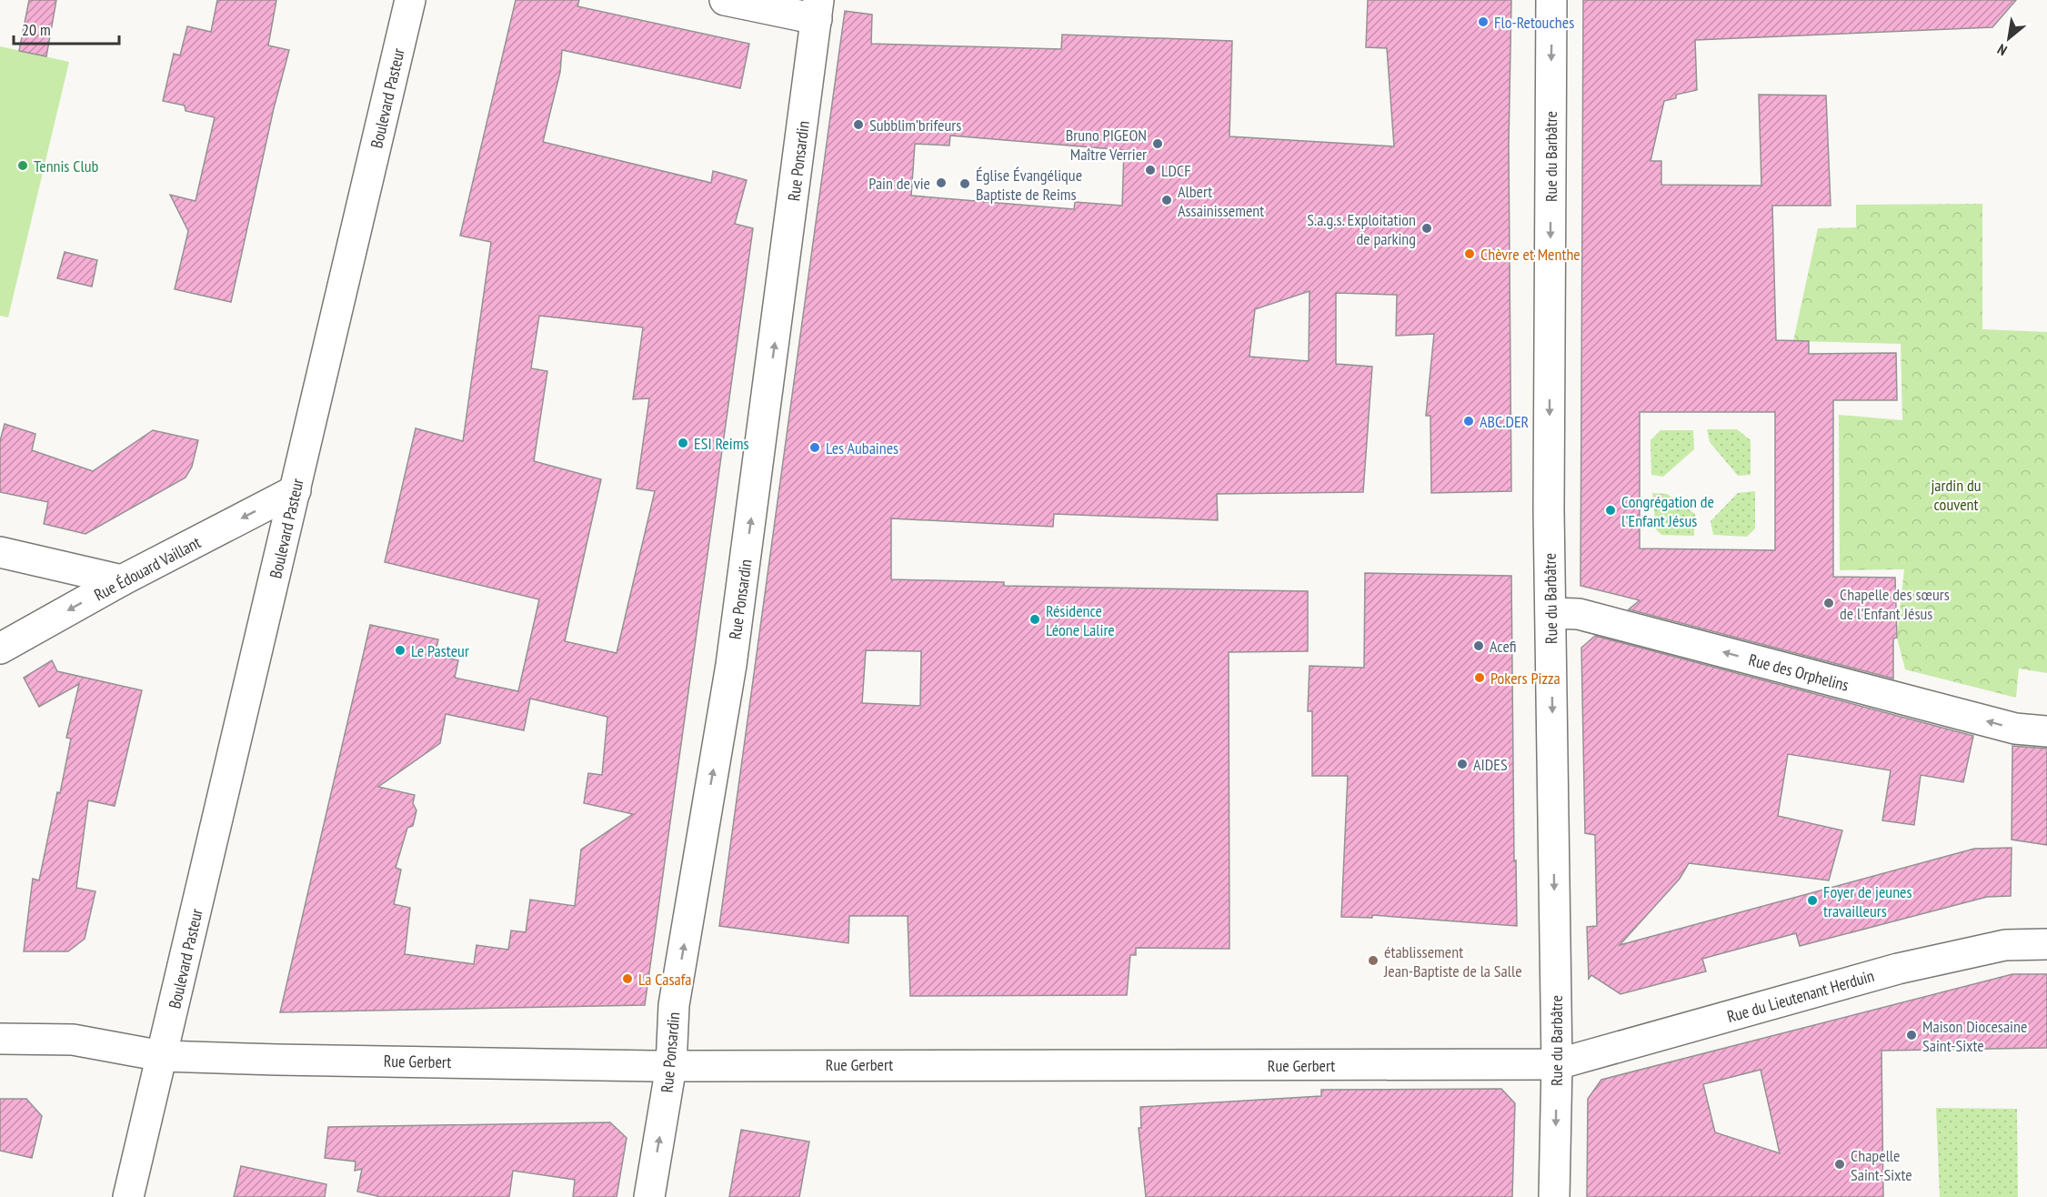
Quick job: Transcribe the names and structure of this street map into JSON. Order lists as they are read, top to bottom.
{
  "streets": {
    "street": [
      "Boulevard Pasteur",
      "Rue du Barbâtre",
      "Rue Ponsardin",
      "Rue Édouard Vaillant",
      "Rue des Orphelins",
      "Rue du Lieutenant Herduin",
      "Rue Gerbert"
    ]
  },
  "crossings": [
    ["Boulevard Pasteur", "Rue Édouard Vaillant"],
    ["Boulevard Pasteur", "Rue Gerbert"],
    ["Rue du Barbâtre", "Rue des Orphelins"],
    ["Rue du Barbâtre", "Rue du Lieutenant Herduin"],
    ["Rue du Barbâtre", "Rue Gerbert"],
    ["Rue Ponsardin", "Rue Gerbert"],
    ["Rue du Lieutenant Herduin", "Rue Gerbert"]
  ],
  "one_way": [
    "Rue du Barbâtre",
    "Rue Ponsardin",
    "Rue Édouard Vaillant",
    "Rue des Orphelins"
  ],
  "parks": ["jardin du couvent"],
  "places": [
    "Flo-Retouches",
    "Subblim’brifeurs",
    "Bruno PIGEON Maître Verrier",
    "Tennis Club",
    "LDCF",
    "Pain de vie",
    "Église Évangélique Baptiste de Reims",
    "Albert Assainissement",
    "S.a.g.s. Exploitation de parking",
    "Chèvre et Menthe",
    "ABC.DER",
    "ESI Reims",
    "Les Aubaines",
    "Congrégation de l'Enfant Jésus",
    "Chapelle des sœurs de l'Enfant Jésus",
    "Résidence Léone Lalire",
    "Acefi",
    "Le Pasteur",
    "Pokers Pizza",
    "AIDES",
    "Foyer de jeunes travailleurs",
    "établissement Jean-Baptiste de la Salle",
    "La Casafa",
    "Maison Diocesaine Saint-Sixte",
    "Chapelle Saint-Sixte"
  ],
  "scale_bar": "20 m",
  "north": "bottom left"
}
